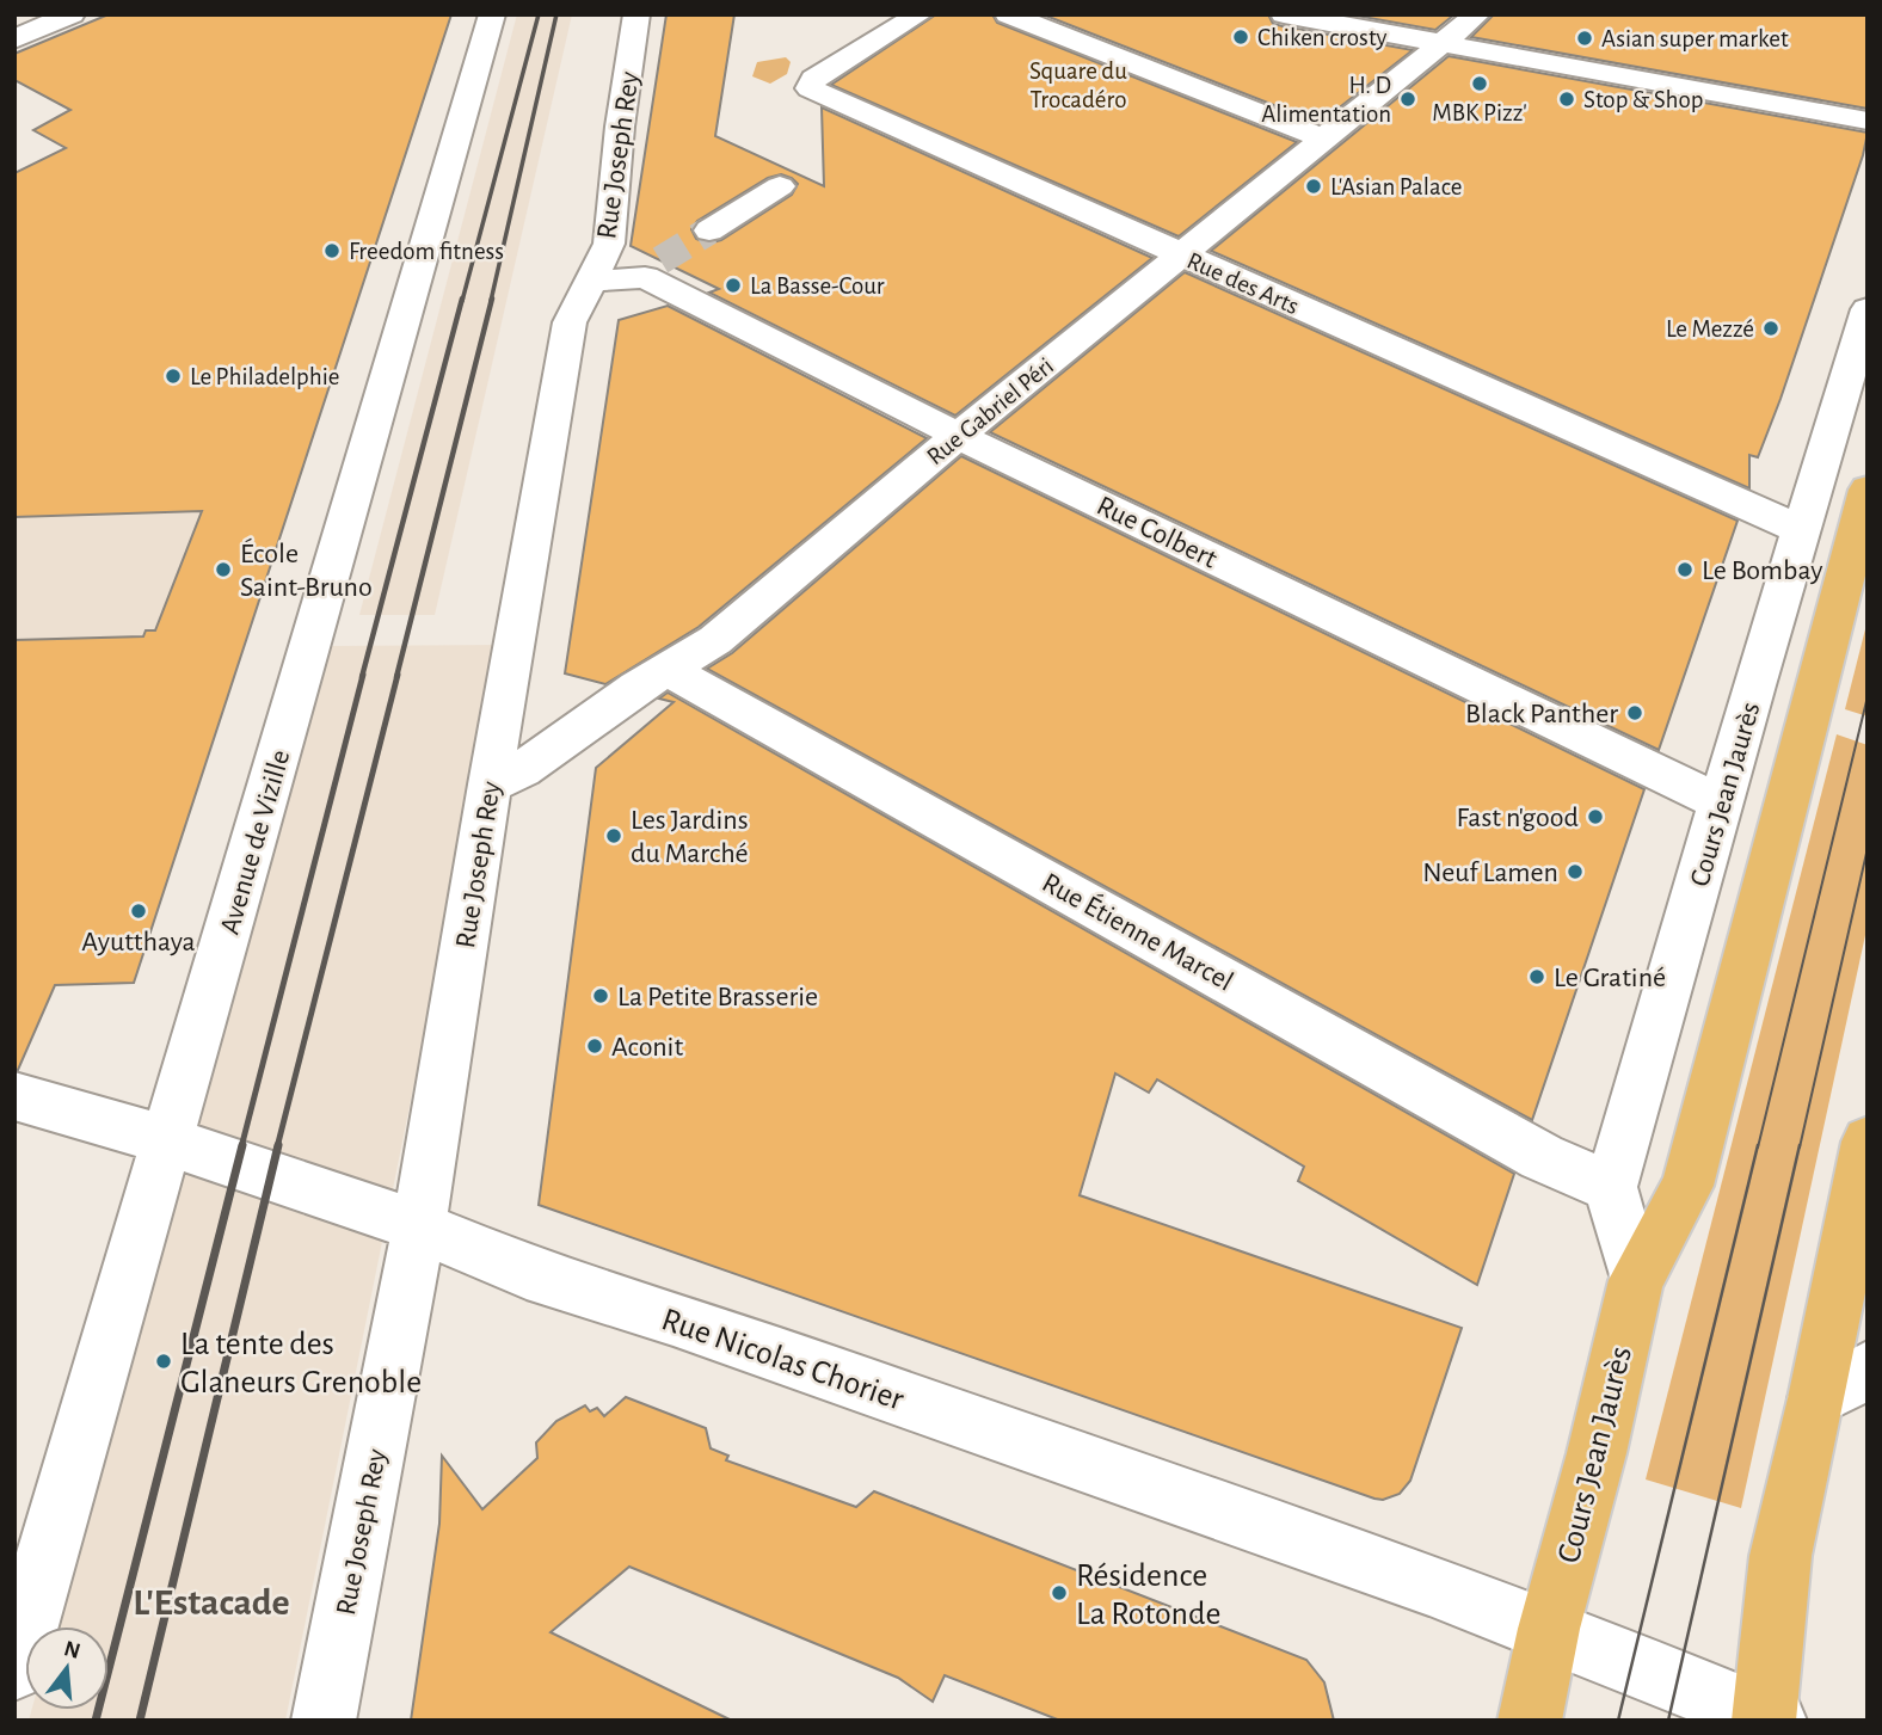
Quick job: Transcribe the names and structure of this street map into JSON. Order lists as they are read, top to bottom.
{
  "streets": {
    "main road": ["Cours Jean Jaurès"],
    "street": [
      "Rue Joseph Rey",
      "Rue des Arts",
      "Rue Gabriel Péri",
      "Rue Colbert",
      "Avenue de Vizille",
      "Rue Étienne Marcel",
      "Rue Nicolas Chorier"
    ]
  },
  "crossings": [
    ["Rue Joseph Rey", "Rue Gabriel Péri"],
    ["Rue Joseph Rey", "Rue Colbert"],
    ["Rue Joseph Rey", "Rue Nicolas Chorier"],
    ["Rue des Arts", "Rue Gabriel Péri"],
    ["Rue des Arts", "Cours Jean Jaurès"],
    ["Rue Gabriel Péri", "Rue Colbert"],
    ["Rue Gabriel Péri", "Rue Étienne Marcel"],
    ["Rue Colbert", "Cours Jean Jaurès"],
    ["Cours Jean Jaurès", "Rue Étienne Marcel"],
    ["Cours Jean Jaurès", "Rue Nicolas Chorier"],
    ["Avenue de Vizille", "Rue Nicolas Chorier"]
  ],
  "districts": ["L'Estacade"],
  "parks": ["Square du Trocadéro"],
  "places": [
    "Chiken crosty",
    "Asian super market",
    "MBK Pizz'",
    "H. D Alimentation",
    "Stop & Shop",
    "L'Asian Palace",
    "Freedom fitness",
    "La Basse-Cour",
    "Le Mezzé",
    "Le Philadelphie",
    "École Saint-Bruno",
    "Le Bombay",
    "Black Panther",
    "Fast n'good",
    "Les Jardins du Marché",
    "Neuf Lamen",
    "Ayutthaya",
    "Le Gratiné",
    "La Petite Brasserie",
    "Aconit",
    "La tente des Glaneurs Grenoble",
    "Résidence La Rotonde"
  ],
  "north": "top"
}
